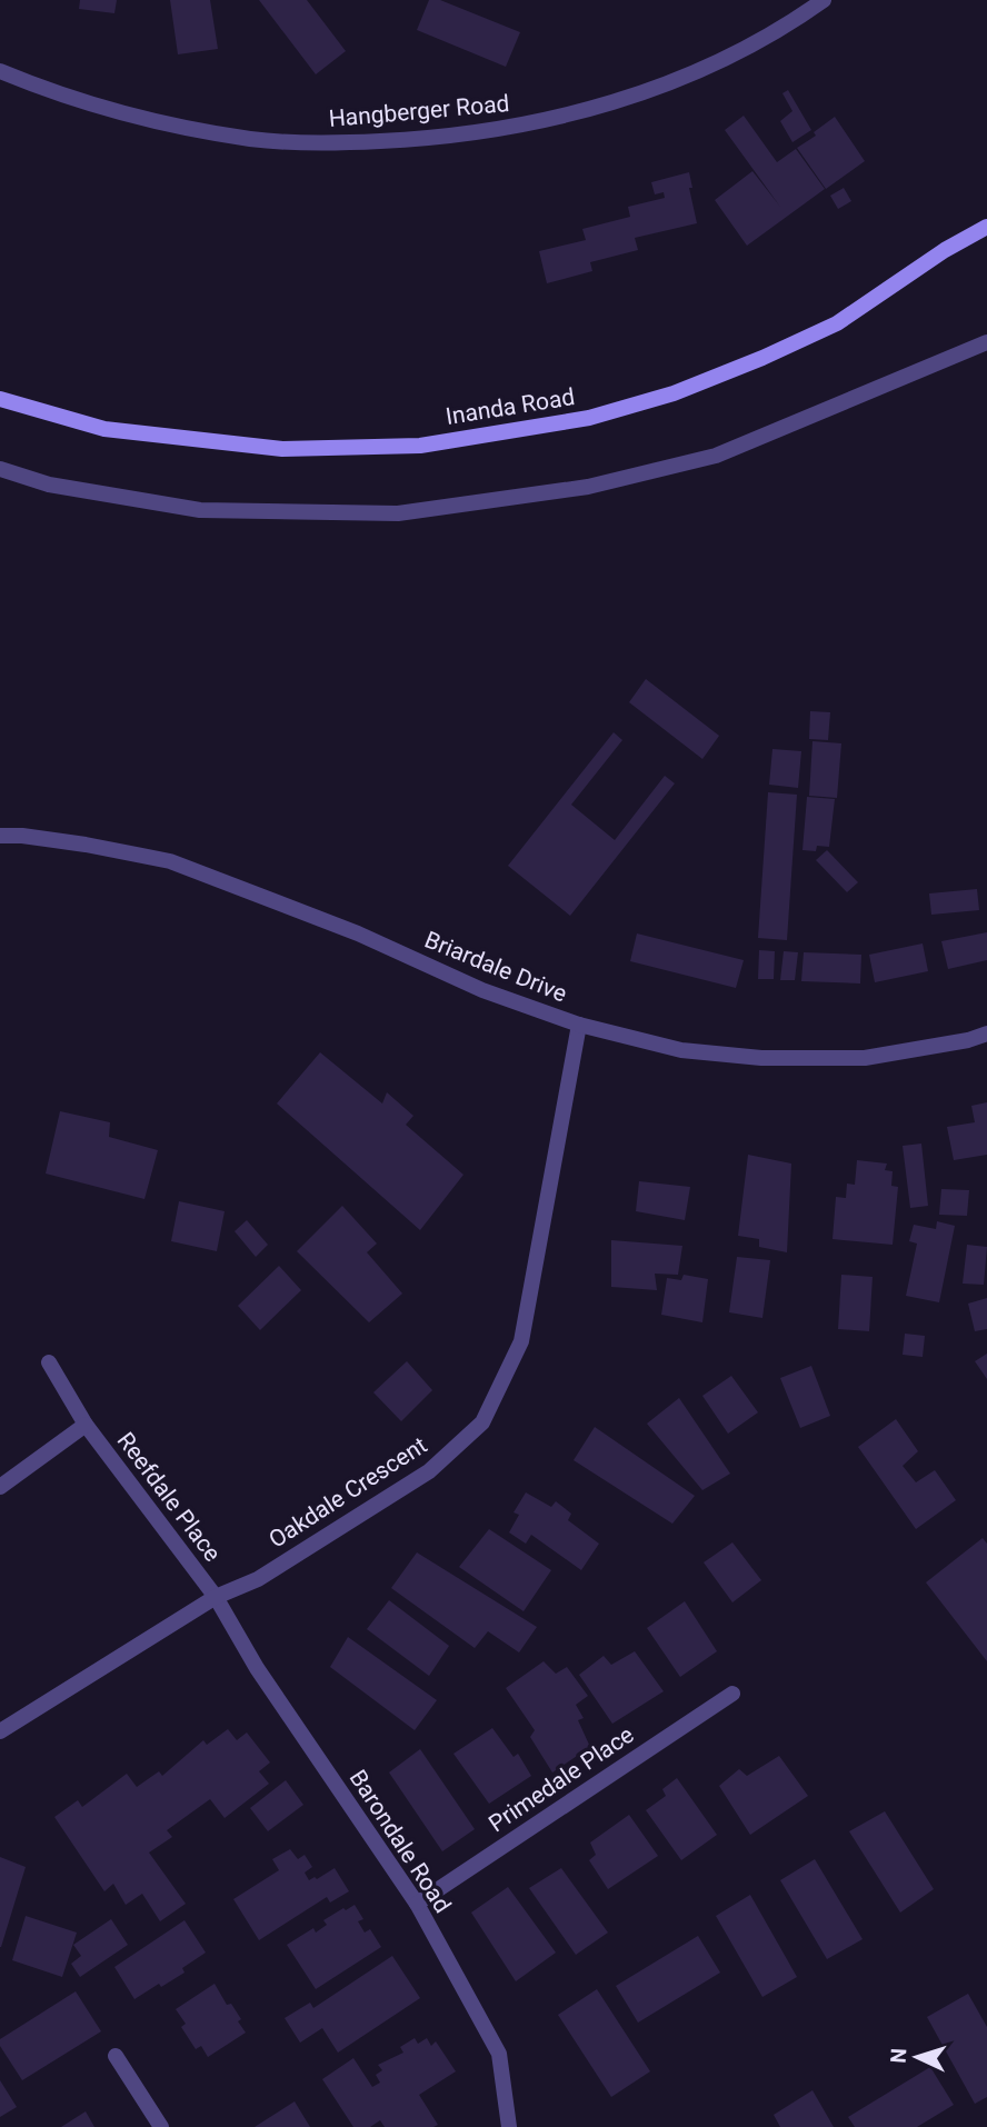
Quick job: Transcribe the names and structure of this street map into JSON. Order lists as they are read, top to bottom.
{
  "streets": {
    "main road": ["Inanda Road"],
    "street": [
      "Hangberger Road",
      "Briardale Drive",
      "Oakdale Crescent",
      "Reefdale Place",
      "Primedale Place",
      "Barondale Road"
    ]
  },
  "crossings": [
    ["Briardale Drive", "Oakdale Crescent"],
    ["Oakdale Crescent", "Reefdale Place"],
    ["Oakdale Crescent", "Barondale Road"],
    ["Reefdale Place", "Barondale Road"],
    ["Primedale Place", "Barondale Road"]
  ],
  "north": "left"
}
